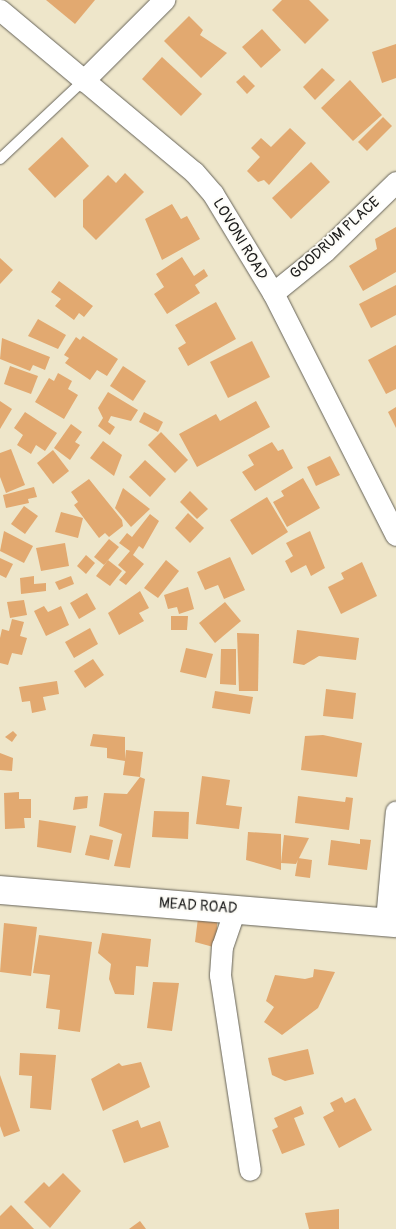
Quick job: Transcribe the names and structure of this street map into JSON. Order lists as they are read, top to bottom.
{
  "streets": {
    "main road": ["MEAD ROAD"],
    "street": ["GOODRUM PLACE", "LOVONI ROAD"]
  },
  "crossings": [
    ["GOODRUM PLACE", "LOVONI ROAD"]
  ]
}
